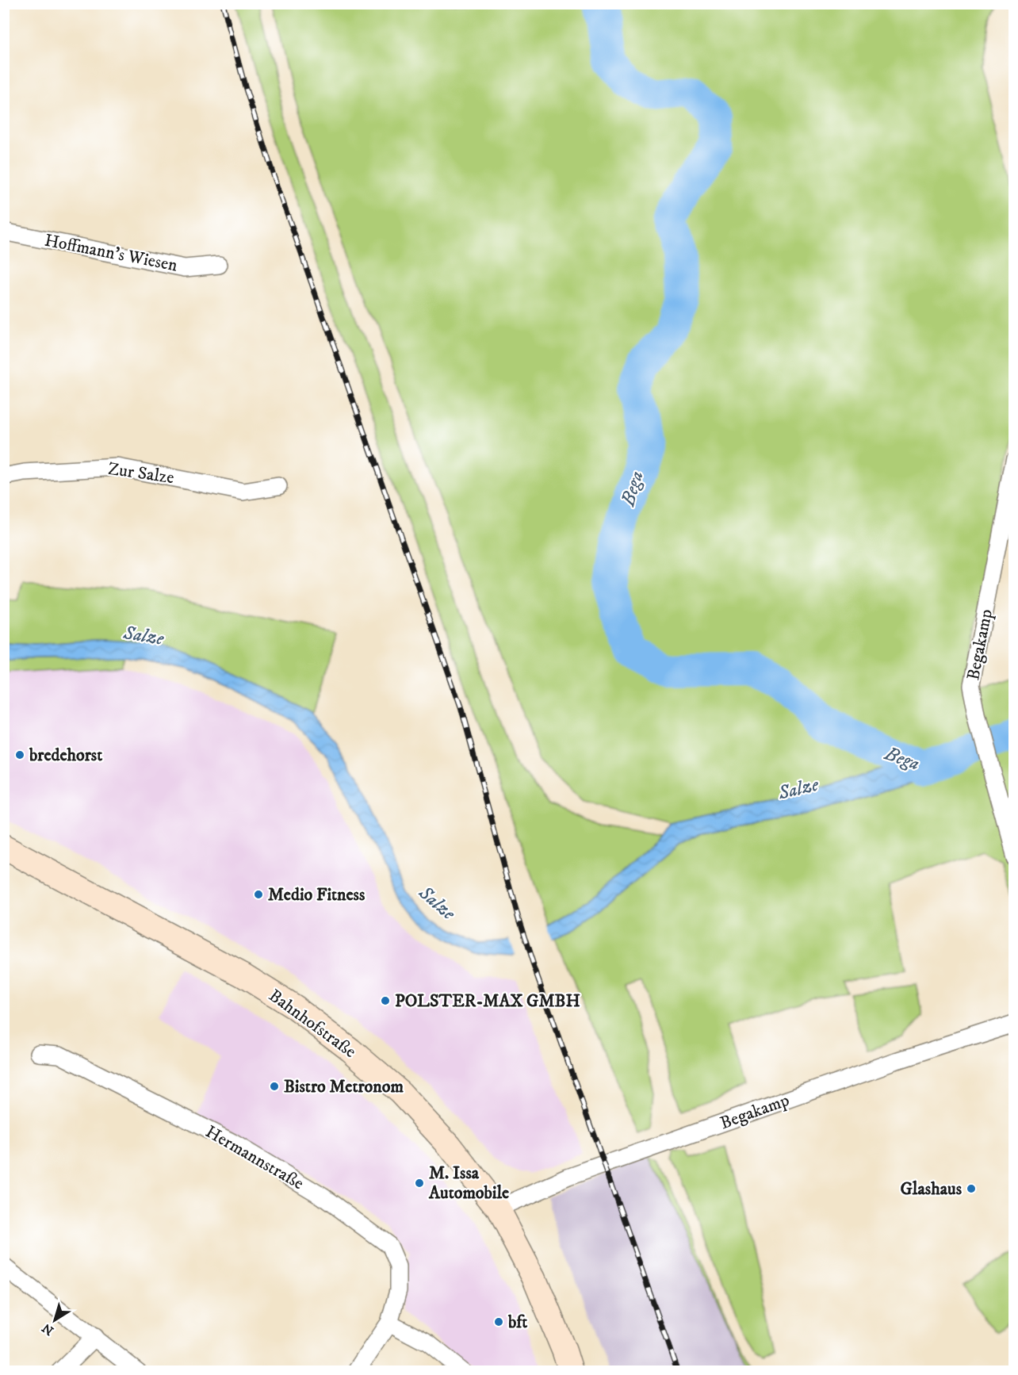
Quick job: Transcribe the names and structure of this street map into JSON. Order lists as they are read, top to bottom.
{
  "streets": {
    "main road": ["Bahnhofstraße"],
    "street": [
      "Hoffmann's Wiesen",
      "Zur Salze",
      "Begakamp",
      "Hermannstraße"
    ]
  },
  "crossings": [
    ["Begakamp", "Bahnhofstraße"]
  ],
  "water": ["Bega", "Salze"],
  "places": [
    "bredehorst",
    "Medio Fitness",
    "POLSTER-MAX GMBH",
    "Bistro Metronom",
    "M. Issa Automobile",
    "Glashaus",
    "bft"
  ],
  "north": "bottom left"
}
